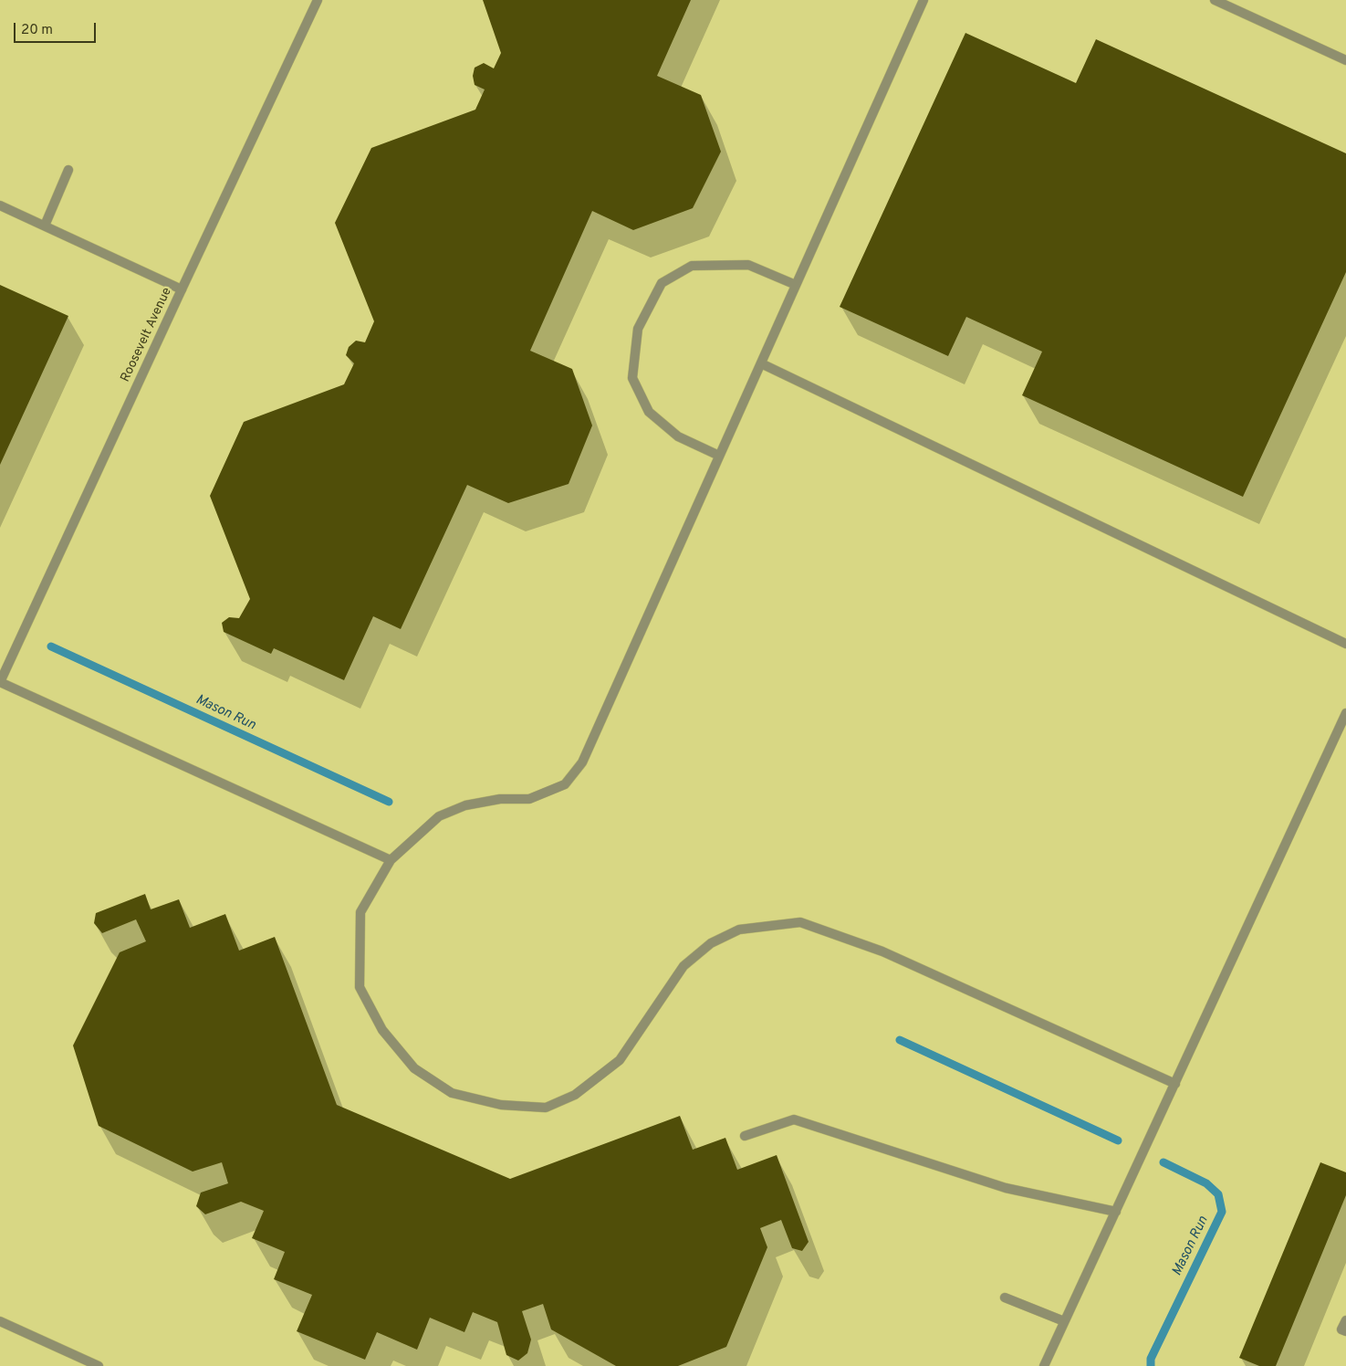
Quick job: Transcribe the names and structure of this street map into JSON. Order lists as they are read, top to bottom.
{
  "streets": {
    "street": ["Roosevelt Avenue"]
  },
  "water": ["Mason Run"],
  "scale_bar": "20 m"
}
